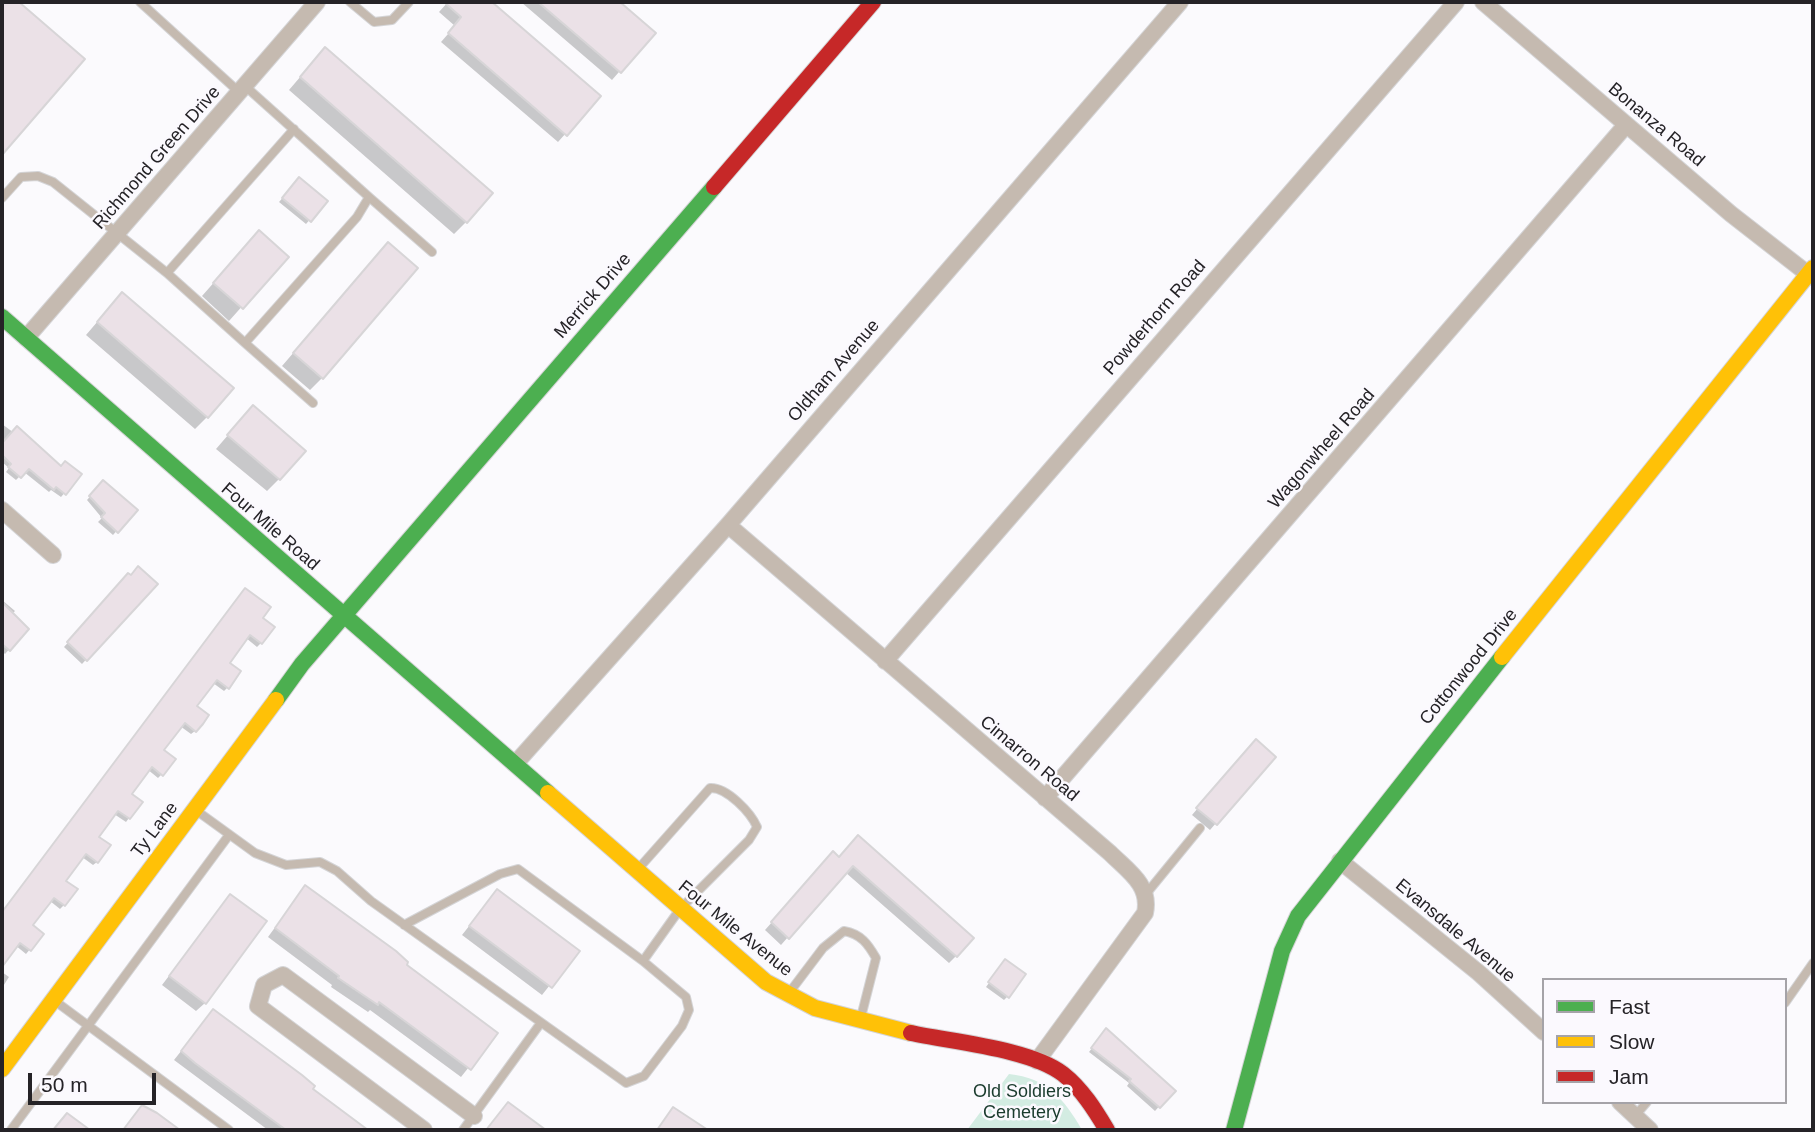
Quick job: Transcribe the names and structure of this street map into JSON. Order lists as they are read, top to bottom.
{
  "streets": {
    "street": [
      "Bonanza Road",
      "Richmond Green Drive",
      "Merrick Drive",
      "Powderhorn Road",
      "Oldham Avenue",
      "Wagonwheel Road",
      "Four Mile Road",
      "Cottonwood Drive",
      "Cimarron Road",
      "Ty Lane",
      "Four Mile Avenue",
      "Evansdale Avenue"
    ]
  },
  "crossings": [
    ["Bonanza Road", "Wagonwheel Road"],
    ["Bonanza Road", "Cottonwood Drive"],
    ["Richmond Green Drive", "Four Mile Road"],
    ["Merrick Drive", "Four Mile Road"],
    ["Merrick Drive", "Ty Lane"],
    ["Powderhorn Road", "Cimarron Road"],
    ["Oldham Avenue", "Four Mile Road"],
    ["Oldham Avenue", "Cimarron Road"],
    ["Oldham Avenue", "Four Mile Avenue"],
    ["Wagonwheel Road", "Cimarron Road"],
    ["Four Mile Road", "Ty Lane"],
    ["Four Mile Road", "Four Mile Avenue"],
    ["Cottonwood Drive", "Evansdale Avenue"]
  ],
  "parks": ["Old Soldiers Cemetery"],
  "legend": ["Fast", "Slow", "Jam"],
  "scale_bar": "50 m"
}
